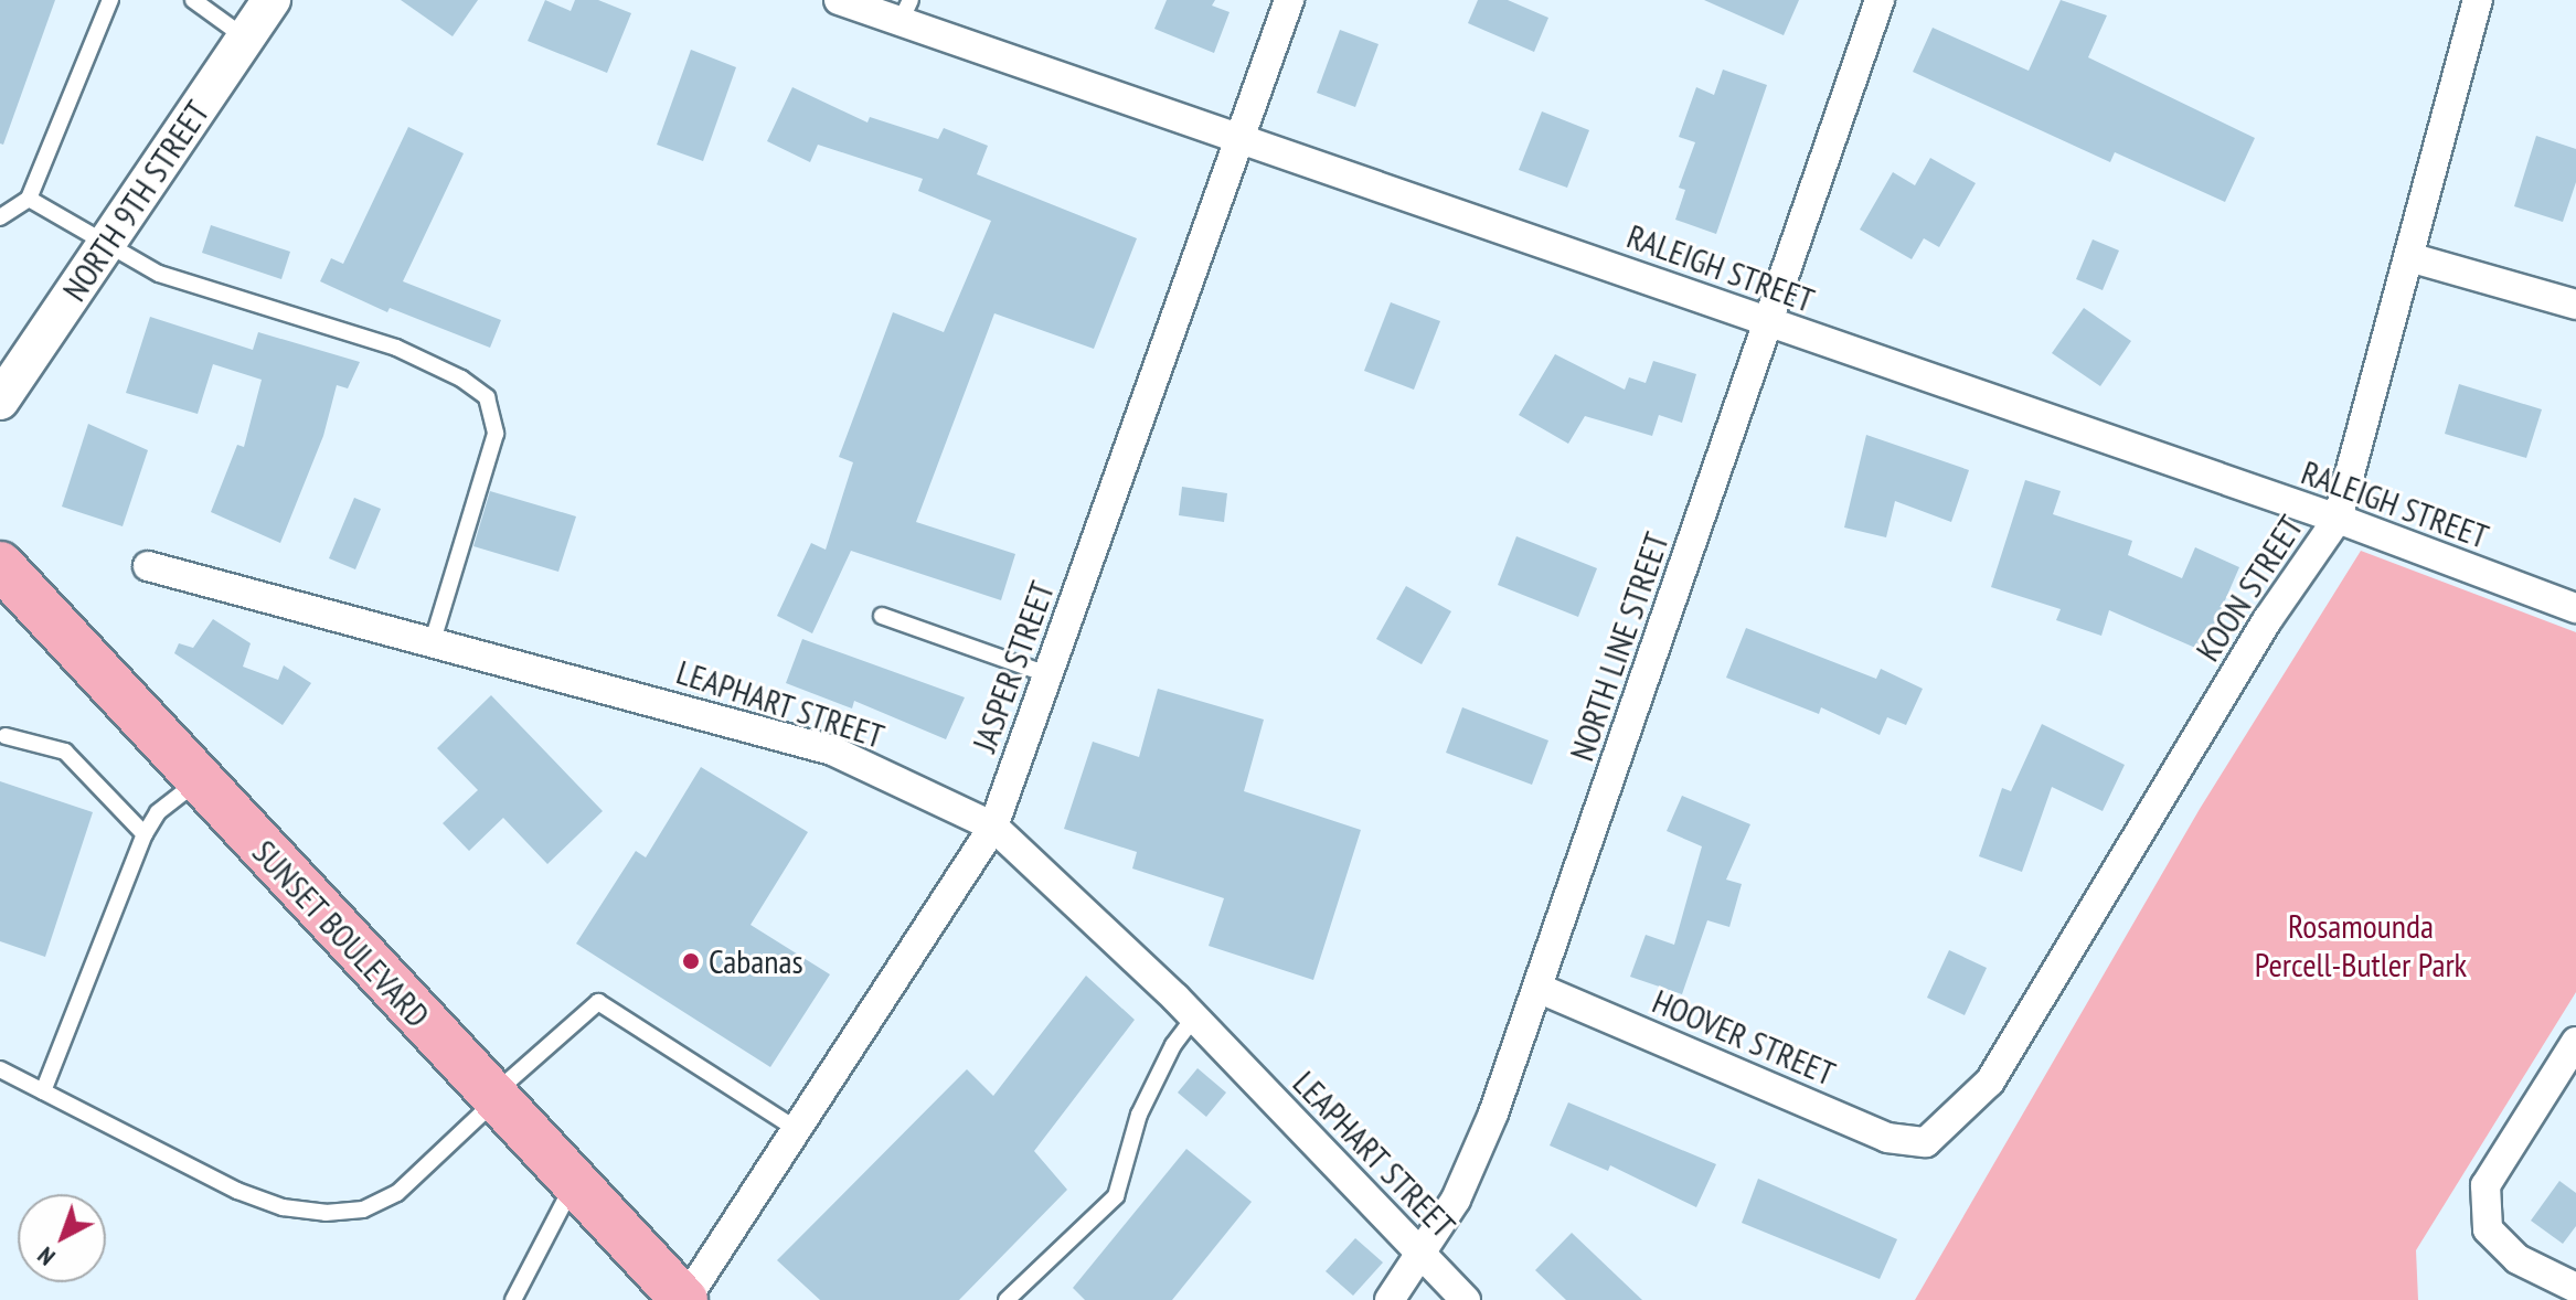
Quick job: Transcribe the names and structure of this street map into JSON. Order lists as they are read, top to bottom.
{
  "streets": {
    "main road": ["SUNSET BOULEVARD"],
    "street": [
      "NORTH 9TH STREET",
      "RALEIGH STREET",
      "KOON STREET",
      "NORTH LINE STREET",
      "JASPER STREET",
      "LEAPHART STREET",
      "HOOVER STREET"
    ]
  },
  "crossings": [
    ["RALEIGH STREET", "KOON STREET"],
    ["RALEIGH STREET", "NORTH LINE STREET"],
    ["RALEIGH STREET", "JASPER STREET"],
    ["KOON STREET", "HOOVER STREET"],
    ["NORTH LINE STREET", "LEAPHART STREET"],
    ["NORTH LINE STREET", "HOOVER STREET"],
    ["JASPER STREET", "LEAPHART STREET"],
    ["JASPER STREET", "SUNSET BOULEVARD"]
  ],
  "parks": ["Rosamounda Percell-Butler Park"],
  "places": ["Cabanas"],
  "north": "bottom left"
}
